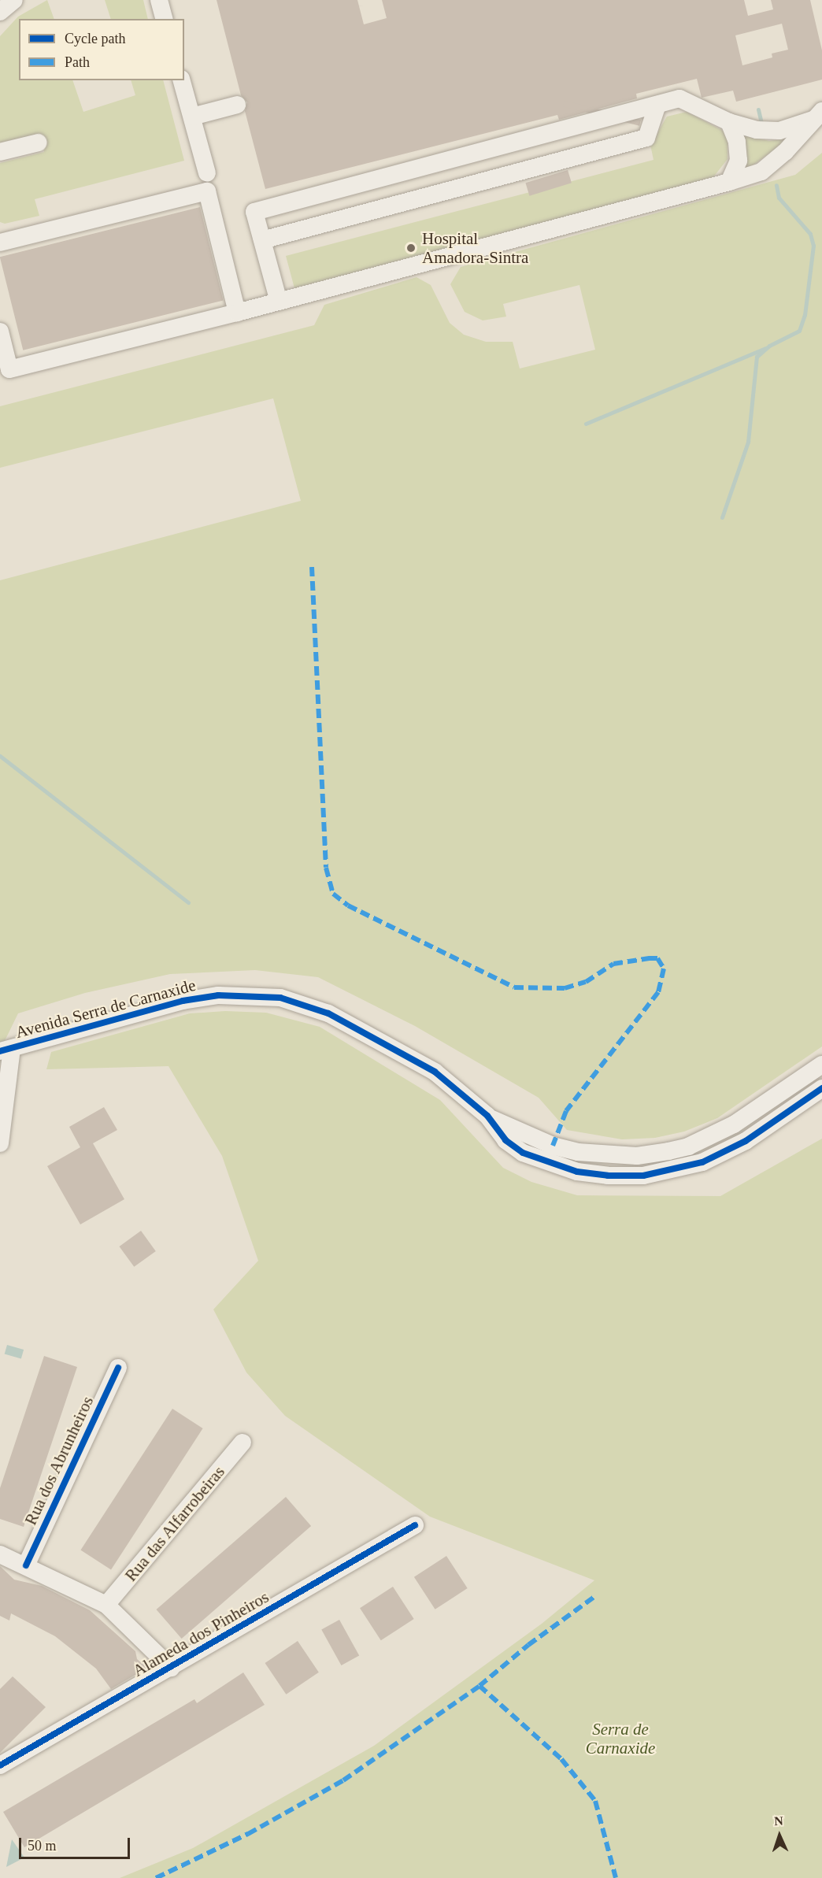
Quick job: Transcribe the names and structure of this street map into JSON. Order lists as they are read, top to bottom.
{
  "streets": {
    "street": [
      "Avenida Serra de Carnaxide",
      "Rua dos Abrunheiros",
      "Rua das Alfarrobeiras",
      "Alameda dos Pinheiros"
    ]
  },
  "parks": ["Serra de Carnaxide"],
  "places": ["Hospital Amadora-Sintra"],
  "legend": ["Cycle path", "Path"],
  "scale_bar": "50 m",
  "north": "top"
}
